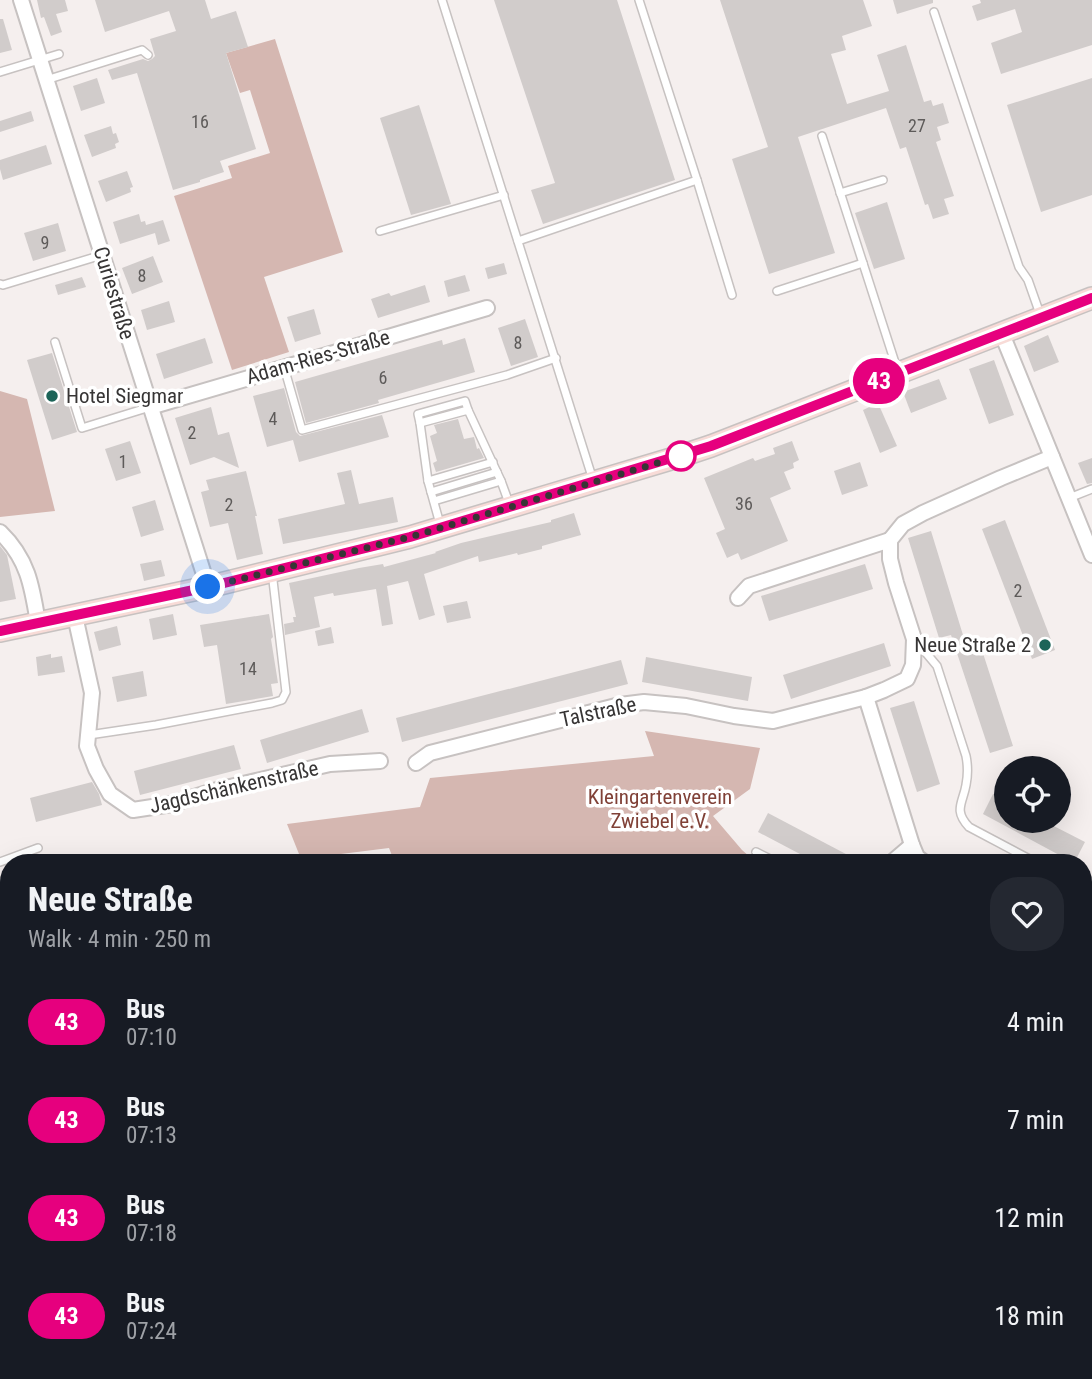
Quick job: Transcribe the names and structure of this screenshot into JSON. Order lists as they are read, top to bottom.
{
  "streets": {
    "street": [
      "Curiestraße",
      "Adam-Ries-Straße",
      "Talstraße",
      "Jagdschänkenstraße"
    ]
  },
  "crossings": [
    ["Curiestraße", "Adam-Ries-Straße"]
  ],
  "parks": ["Kleingartenverein Zwiebel e.V."],
  "places": ["Hotel Siegmar", "Neue Straße 2"],
  "lines": ["bus line 43"],
  "house_numbers": [
    "16",
    "27",
    "9",
    "8",
    "8",
    "6",
    "4",
    "2",
    "1",
    "36",
    "2",
    "2",
    "14"
  ],
  "page": {
    "on_map": "43",
    "heading": ["Neue Straße", "Walk · 4 min · 250 m"],
    "list": [
      {
        "mark": "43",
        "name": "Bus",
        "note": "07:10",
        "value": "4 min"
      },
      {
        "mark": "43",
        "name": "Bus",
        "note": "07:13",
        "value": "7 min"
      },
      {
        "mark": "43",
        "name": "Bus",
        "note": "07:18",
        "value": "12 min"
      },
      {
        "mark": "43",
        "name": "Bus",
        "note": "07:24",
        "value": "18 min"
      }
    ]
  }
}
